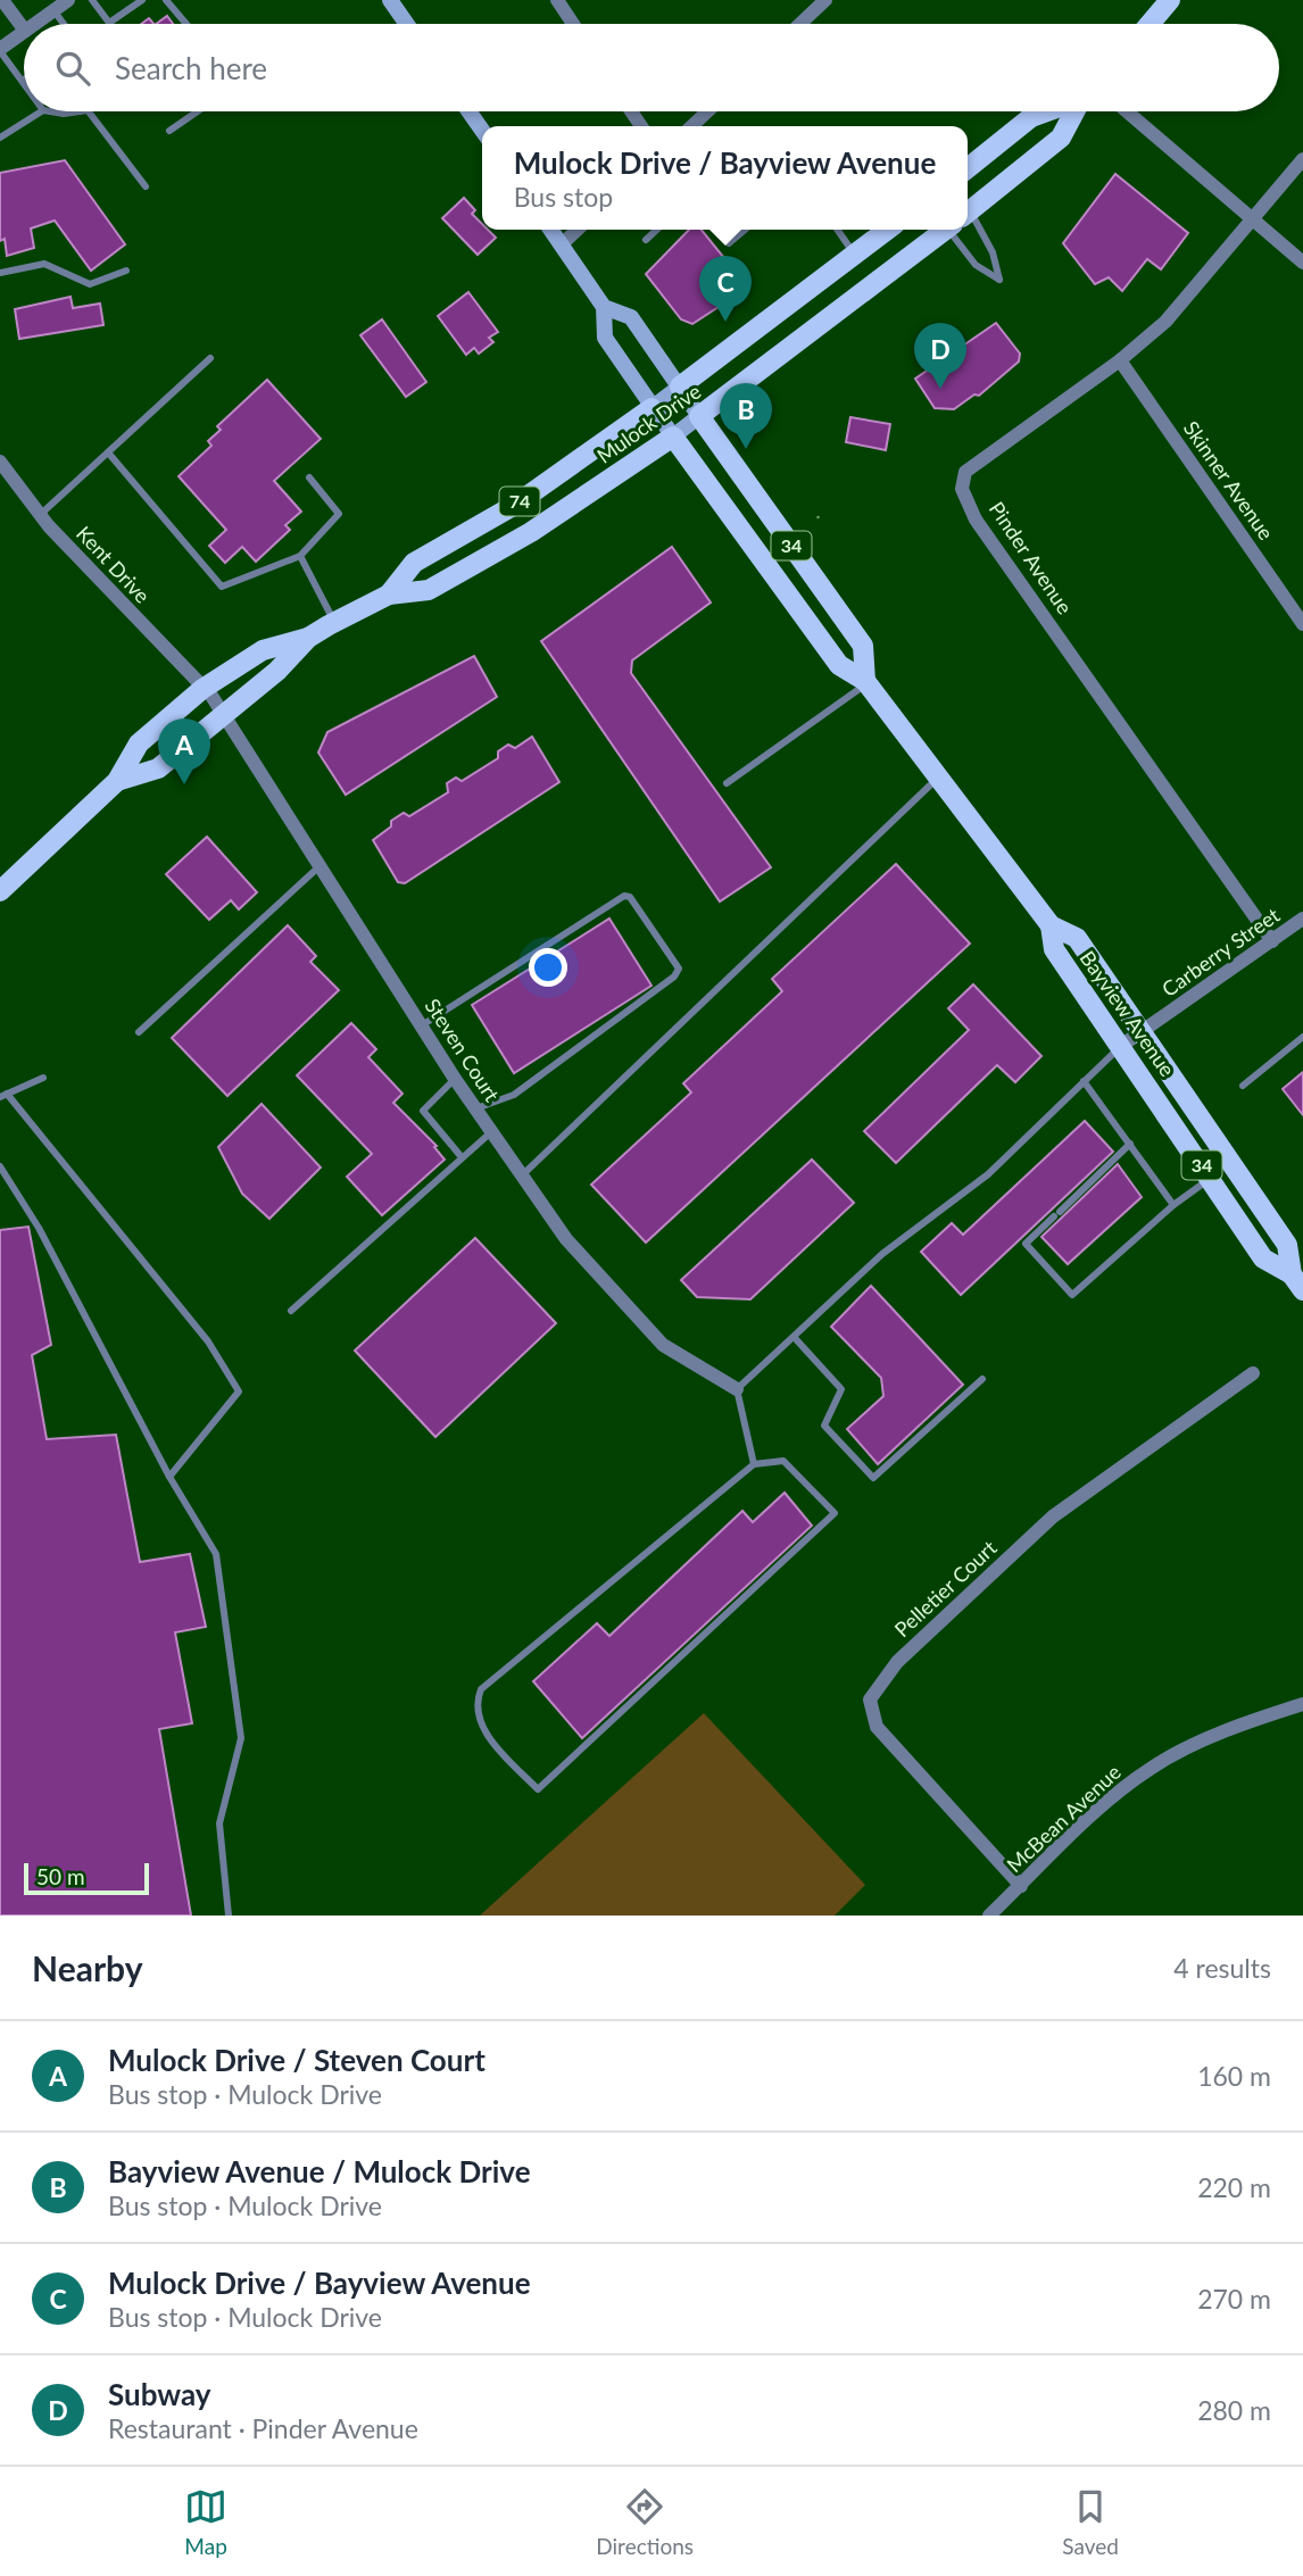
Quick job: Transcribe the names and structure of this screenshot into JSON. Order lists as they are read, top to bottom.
{
  "streets": {
    "main road": [
      "Mulock Drive",
      "74",
      "34",
      "Bayview Avenue"
    ],
    "street": [
      "Skinner Avenue",
      "Pinder Avenue",
      "Kent Drive",
      "Carberry Street",
      "Steven Court",
      "Pelletier Court",
      "McBean Avenue"
    ]
  },
  "crossings": [
    ["Mulock Drive", "34"],
    ["Mulock Drive", "Kent Drive"],
    ["Mulock Drive", "Steven Court"],
    ["Skinner Avenue", "Pinder Avenue"],
    ["34", "Bayview Avenue"],
    ["Pinder Avenue", "Carberry Street"],
    ["Kent Drive", "Steven Court"],
    ["Carberry Street", "Bayview Avenue"],
    ["Pelletier Court", "McBean Avenue"]
  ],
  "scale_bar": "50 m",
  "page": {
    "search": "Search here",
    "popup": ["Mulock Drive / Bayview Avenue", "Bus stop"],
    "pins": [
      "C",
      "D",
      "B",
      "A"
    ],
    "scale": "50 m",
    "heading": ["Nearby", "4 results"],
    "list": [
      {
        "mark": "A",
        "name": "Mulock Drive / Steven Court",
        "note": "Bus stop · Mulock Drive",
        "value": "160 m"
      },
      {
        "mark": "B",
        "name": "Bayview Avenue / Mulock Drive",
        "note": "Bus stop · Mulock Drive",
        "value": "220 m"
      },
      {
        "mark": "C",
        "name": "Mulock Drive / Bayview Avenue",
        "note": "Bus stop · Mulock Drive",
        "value": "270 m"
      },
      {
        "mark": "D",
        "name": "Subway",
        "note": "Restaurant · Pinder Avenue",
        "value": "280 m"
      }
    ],
    "nav": ["Map", "Directions", "Saved"]
  }
}
